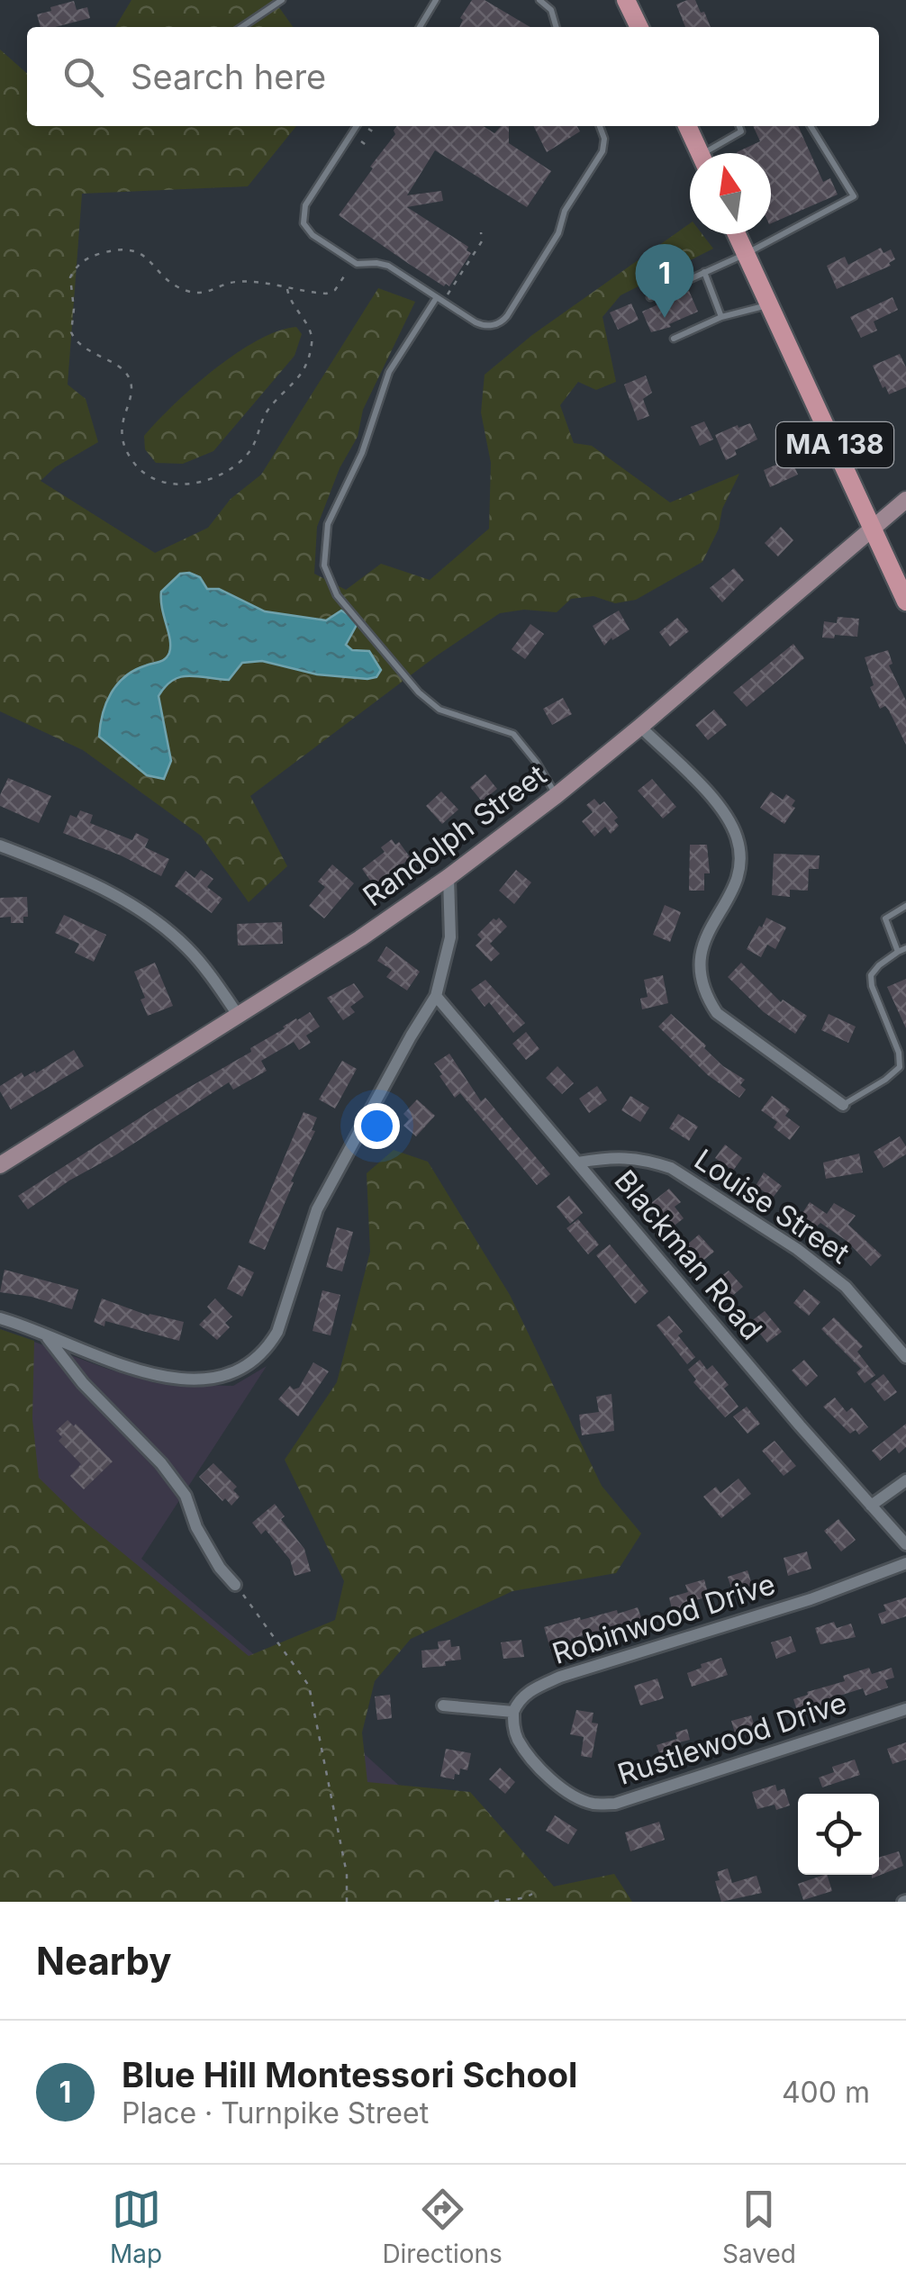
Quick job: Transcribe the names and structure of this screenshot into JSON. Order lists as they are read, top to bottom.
{
  "streets": {
    "main road": ["MA 138", "Randolph Street"],
    "street": [
      "Louise Street",
      "Blackman Road",
      "Robinwood Drive",
      "Rustlewood Drive"
    ]
  },
  "crossings": [
    ["MA 138", "Randolph Street"],
    ["Louise Street", "Blackman Road"],
    ["Robinwood Drive", "Rustlewood Drive"]
  ],
  "north": "top",
  "page": {
    "search": "Search here",
    "pins": "1",
    "heading": "Nearby",
    "list": [
      {
        "mark": "1",
        "name": "Blue Hill Montessori School",
        "note": "Place · Turnpike Street",
        "value": "400 m"
      }
    ],
    "nav": ["Map", "Directions", "Saved"]
  }
}
